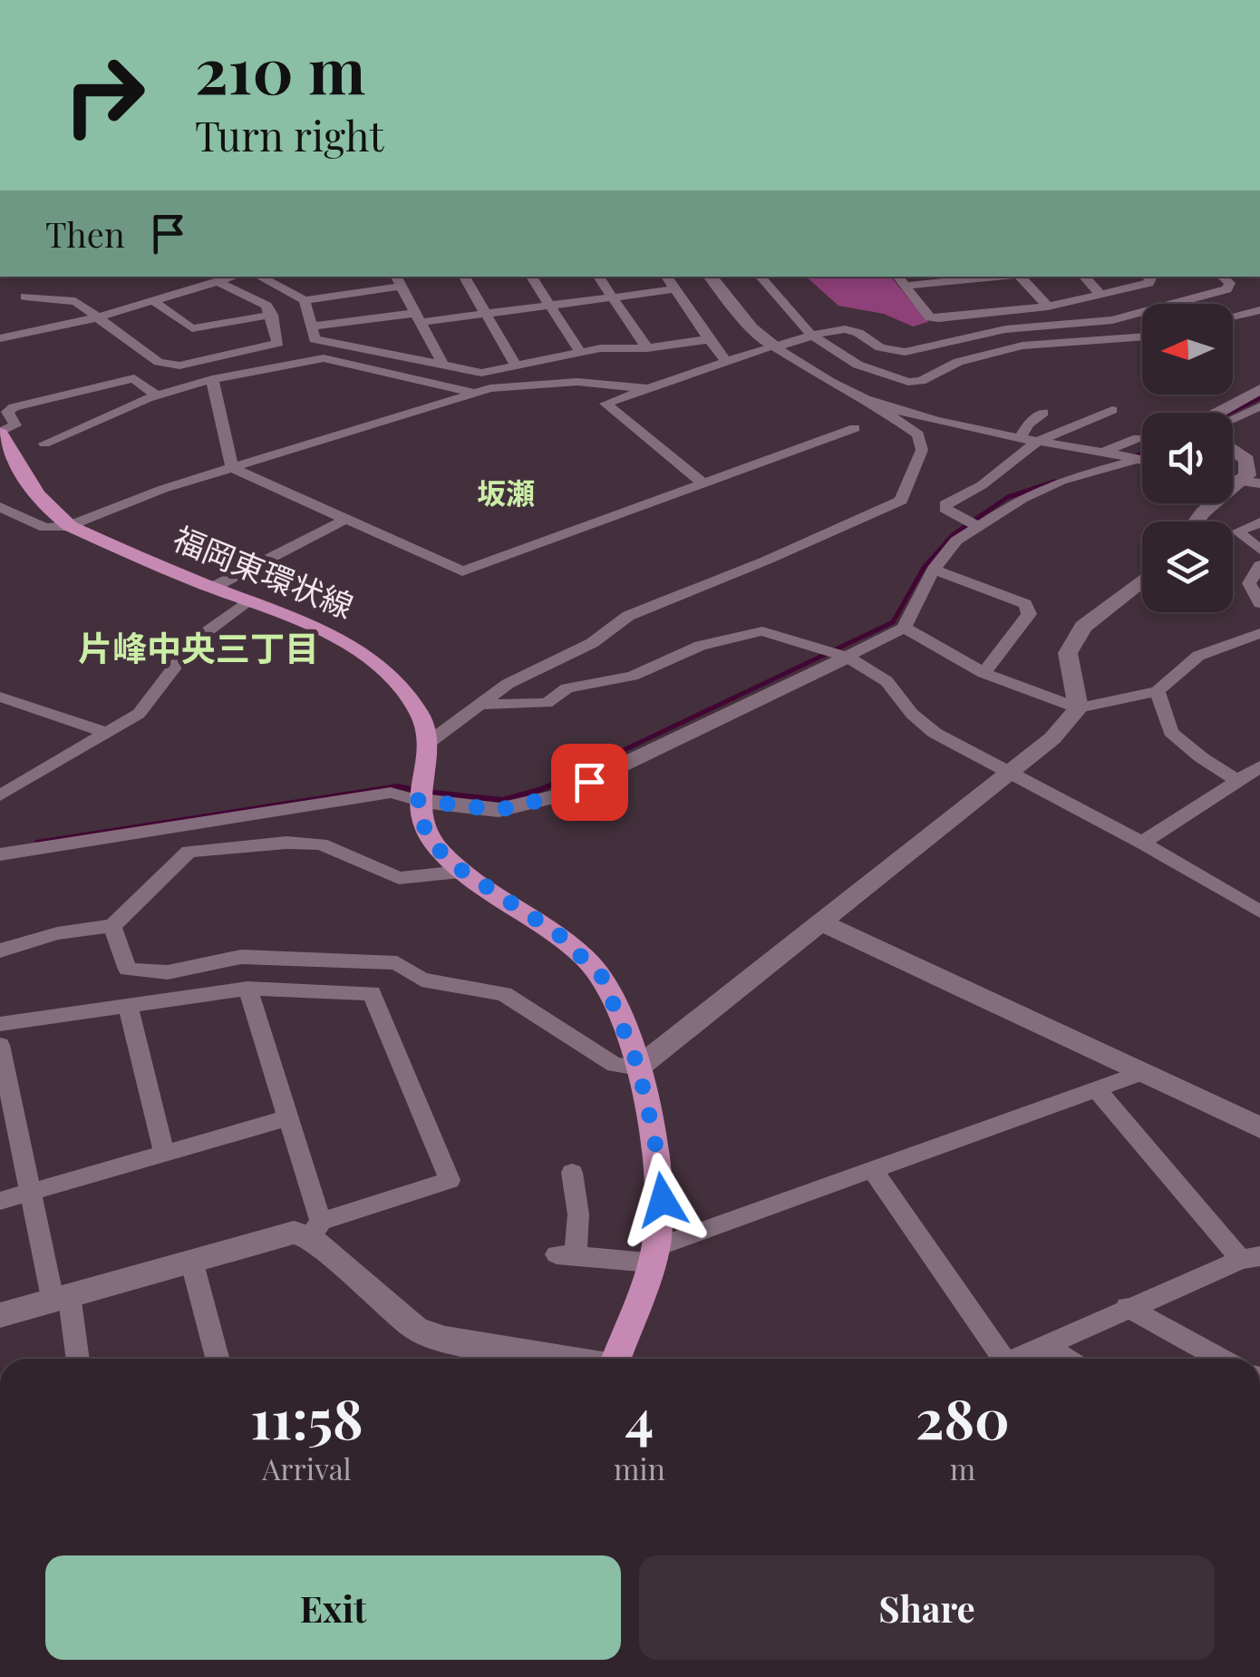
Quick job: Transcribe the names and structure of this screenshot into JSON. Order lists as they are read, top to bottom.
{
  "streets": {
    "main road": ["福岡東環状線"]
  },
  "districts": ["坂瀬", "片峰中央三丁目"],
  "north": "left",
  "page": {
    "turn": ["210 m", "Turn right"],
    "then": "Then",
    "eta": [
      "11:58",
      "Arrival",
      "4",
      "min",
      "280",
      "m"
    ],
    "buttons": ["Exit", "Share"]
  }
}
